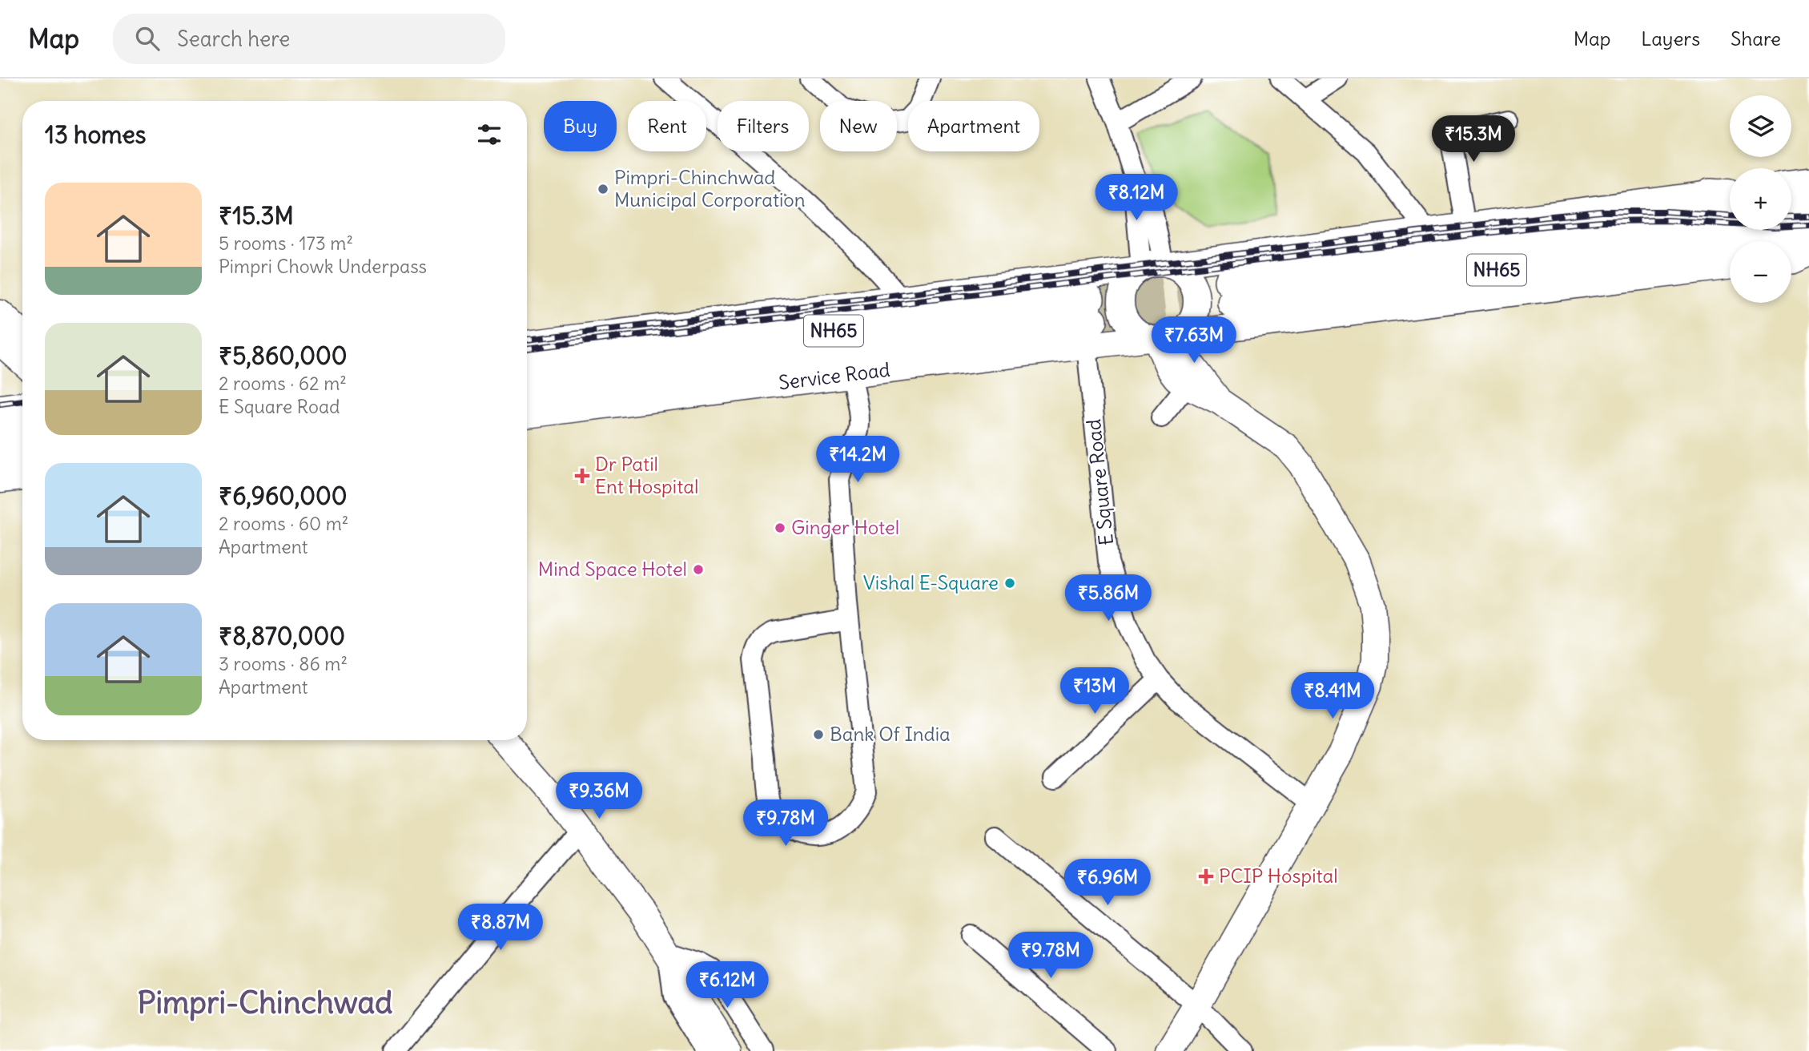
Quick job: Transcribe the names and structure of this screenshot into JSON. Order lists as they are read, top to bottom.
{
  "streets": {
    "highway": ["NH65"],
    "main road": ["Service Road"],
    "street": ["E Square Road"]
  },
  "crossings": [
    ["NH65", "Service Road"],
    ["NH65", "E Square Road"],
    ["Service Road", "E Square Road"]
  ],
  "districts": ["Pimpri-Chinchwad"],
  "places": {
    "other": [
      "Pimpri-Chinchwad Municipal Corporation",
      "Ginger Hotel",
      "Mind Space Hotel",
      "Vishal E-Square",
      "Bank Of India"
    ],
    "health": ["Dr Patil Ent Hospital", "PCIP Hospital"]
  },
  "page": {
    "header": "Map",
    "search": "Search here",
    "nav": ["Map", "Layers", "Share"],
    "map_buttons": ["+", "−"],
    "chip": [
      "Buy",
      "Rent",
      "Filters",
      "New",
      "Apartment"
    ],
    "heading": "13 homes",
    "price": [
      "₹15.3M",
      "₹8.12M",
      "₹7.63M",
      "₹14.2M",
      "₹5.86M",
      "₹13M",
      "₹8.41M",
      "₹9.36M",
      "₹9.78M",
      "₹6.96M",
      "₹8.87M",
      "₹9.78M",
      "₹6.12M"
    ],
    "list": [
      {
        "name": "₹15.3M",
        "note": "5 rooms · 173 m² · Pimpri Chowk Underpass"
      },
      {
        "name": "₹5,860,000",
        "note": "2 rooms · 62 m² · E Square Road"
      },
      {
        "name": "₹6,960,000",
        "note": "2 rooms · 60 m² · Apartment"
      },
      {
        "name": "₹8,870,000",
        "note": "3 rooms · 86 m² · Apartment"
      }
    ]
  }
}
